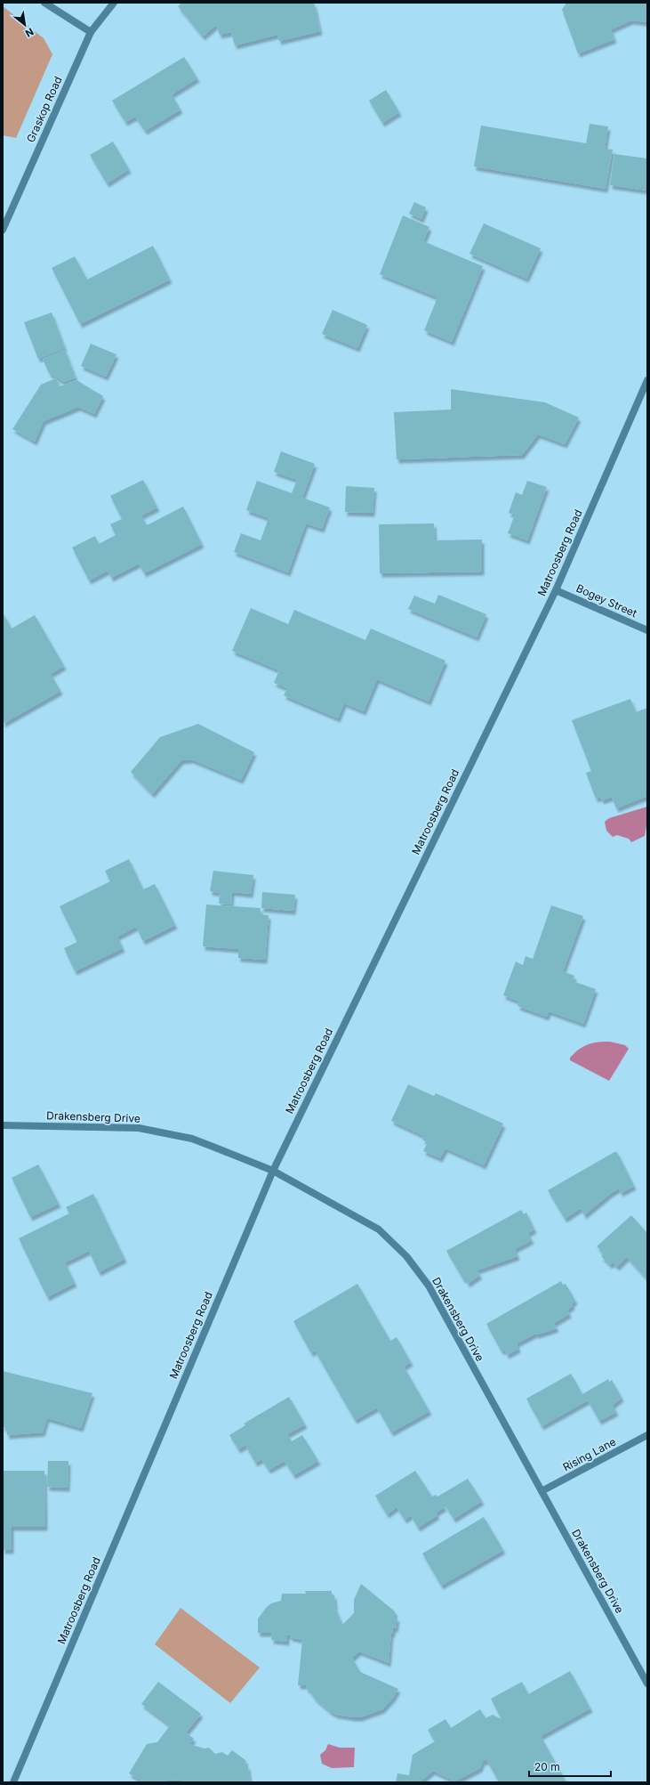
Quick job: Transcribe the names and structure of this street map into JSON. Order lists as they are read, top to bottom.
{
  "streets": {
    "street": [
      "Graskop Road",
      "Matroosberg Road",
      "Bogey Street",
      "Drakensberg Drive",
      "Rising Lane"
    ]
  },
  "crossings": [
    ["Matroosberg Road", "Bogey Street"],
    ["Matroosberg Road", "Drakensberg Drive"],
    ["Drakensberg Drive", "Rising Lane"]
  ],
  "scale_bar": "20 m",
  "north": "bottom right"
}
